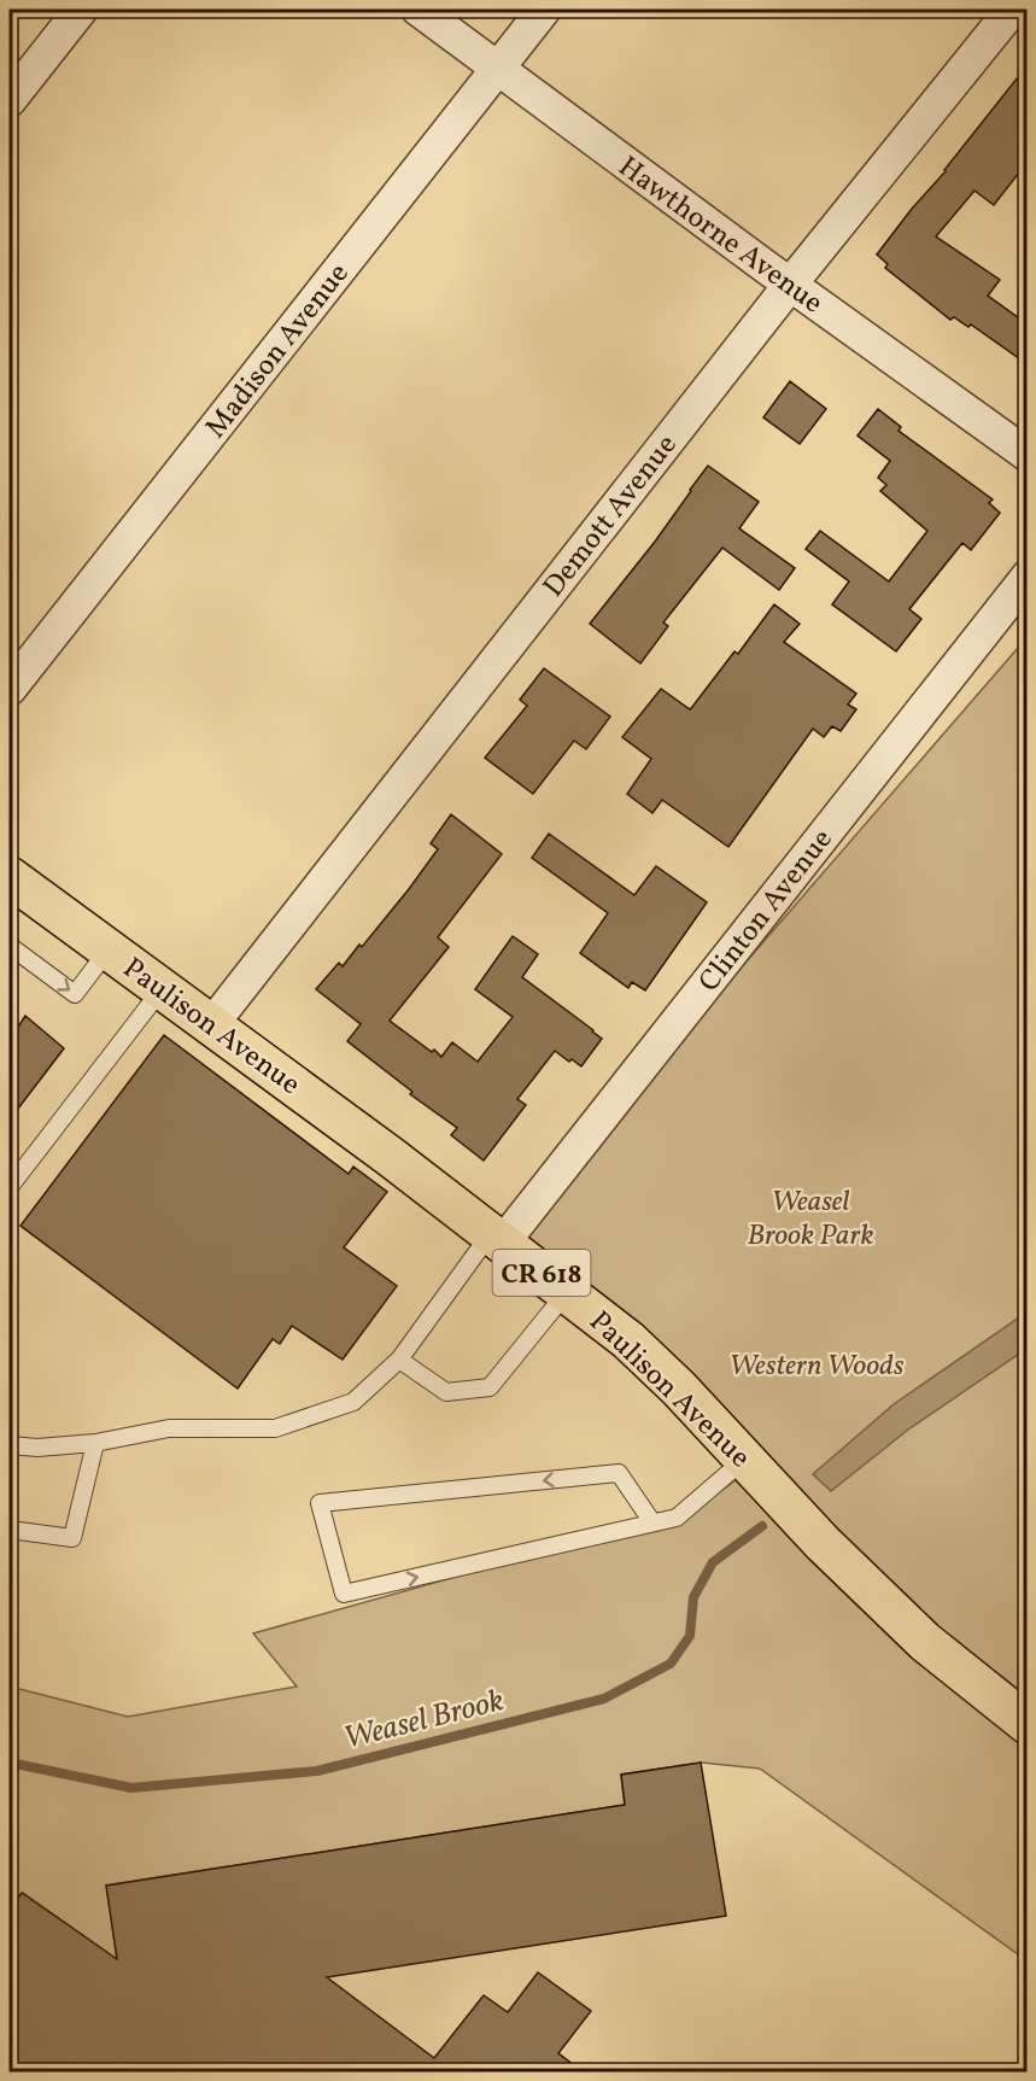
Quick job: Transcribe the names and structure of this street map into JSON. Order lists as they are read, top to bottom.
{
  "streets": {
    "main road": ["Paulison Avenue", "CR 618"],
    "street": [
      "Hawthorne Avenue",
      "Madison Avenue",
      "Demott Avenue",
      "Clinton Avenue"
    ]
  },
  "crossings": [
    ["Hawthorne Avenue", "Madison Avenue"],
    ["Hawthorne Avenue", "Demott Avenue"],
    ["Demott Avenue", "Paulison Avenue"],
    ["Clinton Avenue", "Paulison Avenue"]
  ],
  "water": ["Weasel Brook"],
  "parks": ["Weasel Brook Park", "Western Woods"]
}
